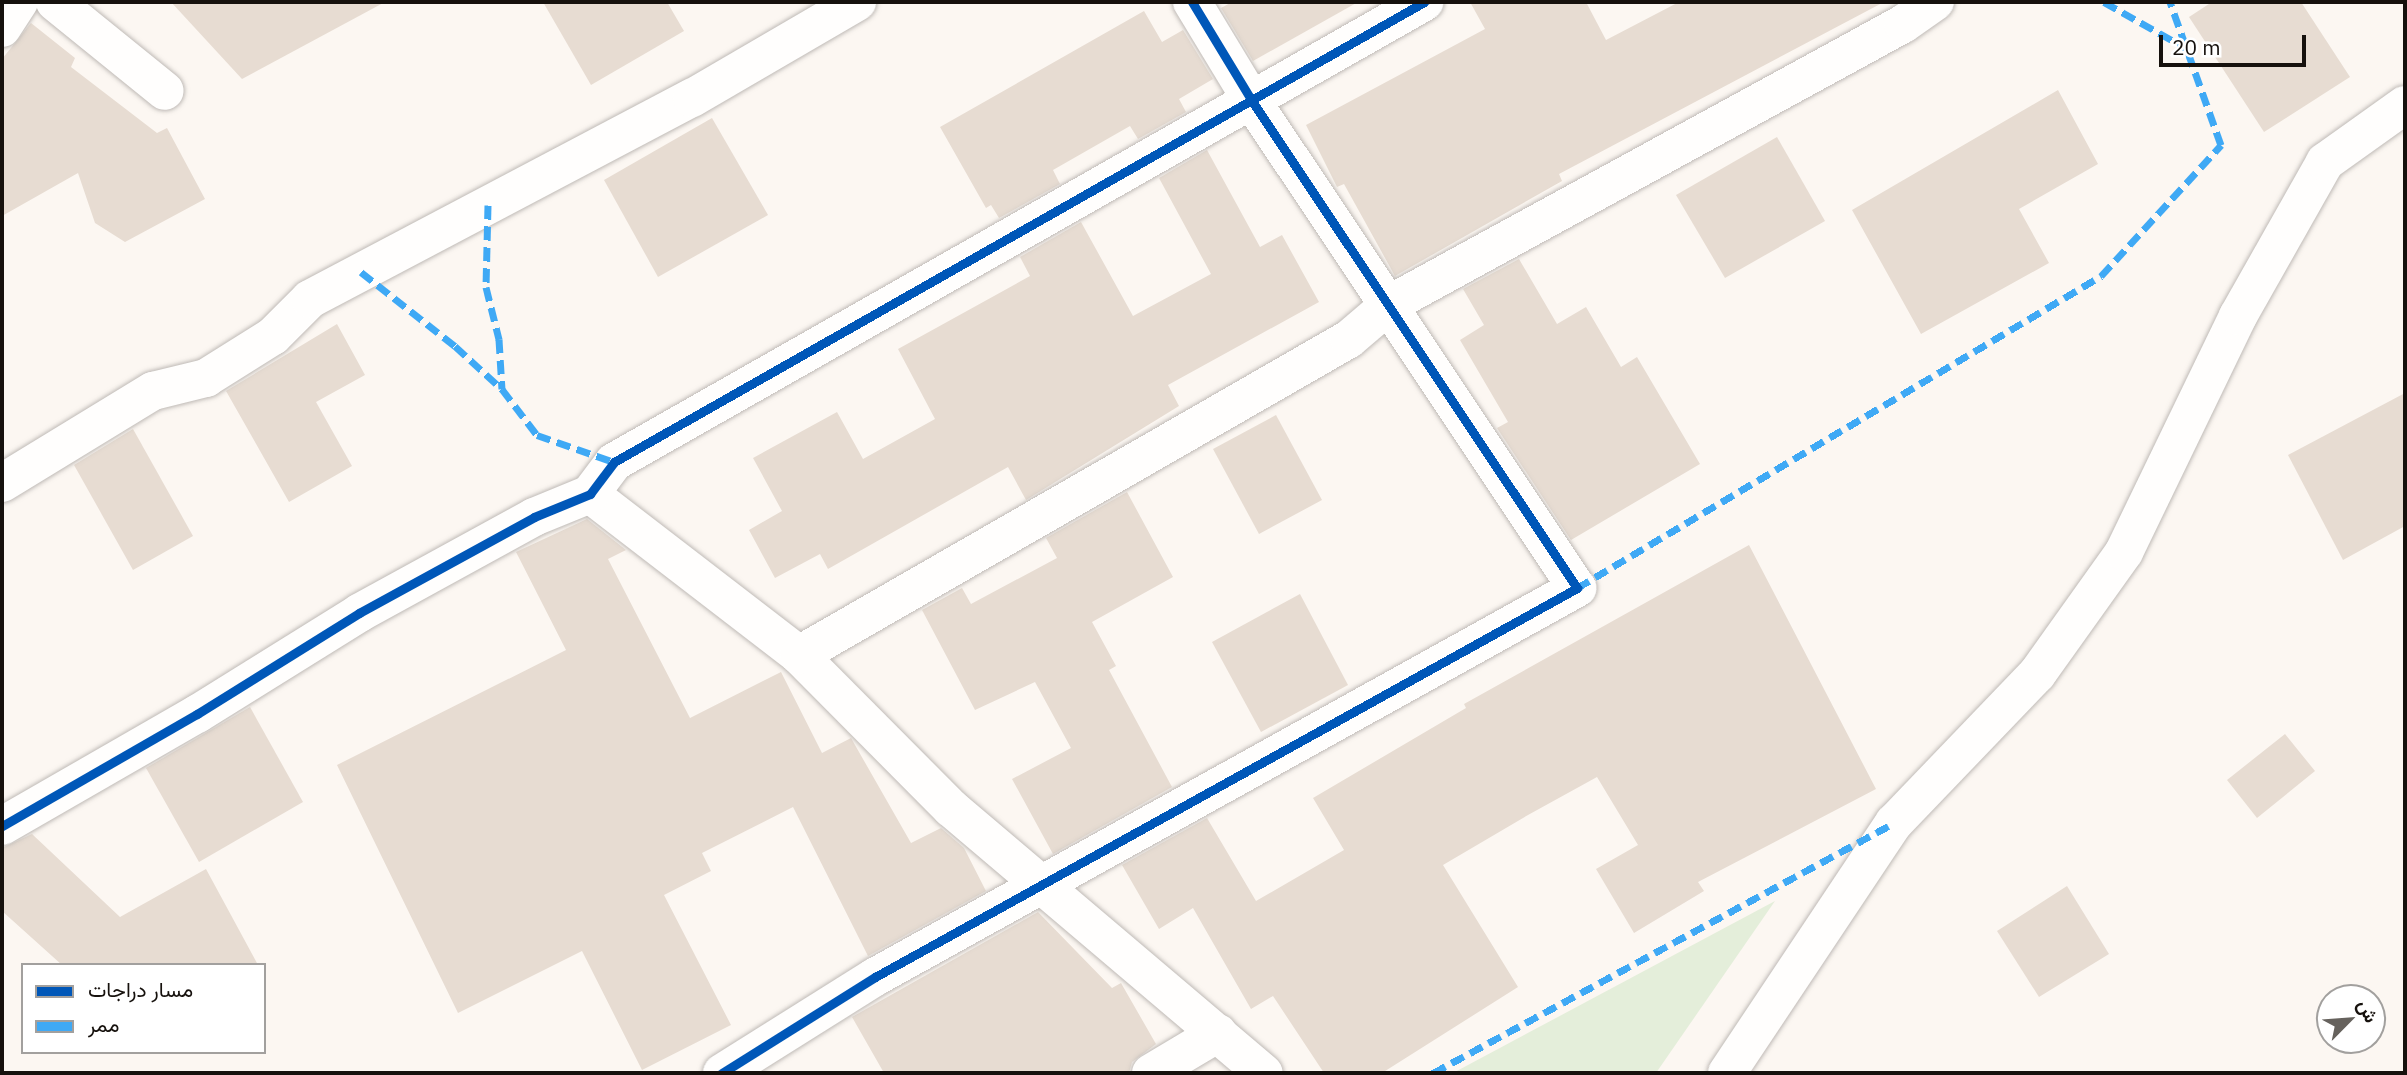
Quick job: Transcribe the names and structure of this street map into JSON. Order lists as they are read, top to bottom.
{
  "legend": ["مسار دراجات", "ممر"],
  "scale_bar": "20 m",
  "north": "top right"
}
